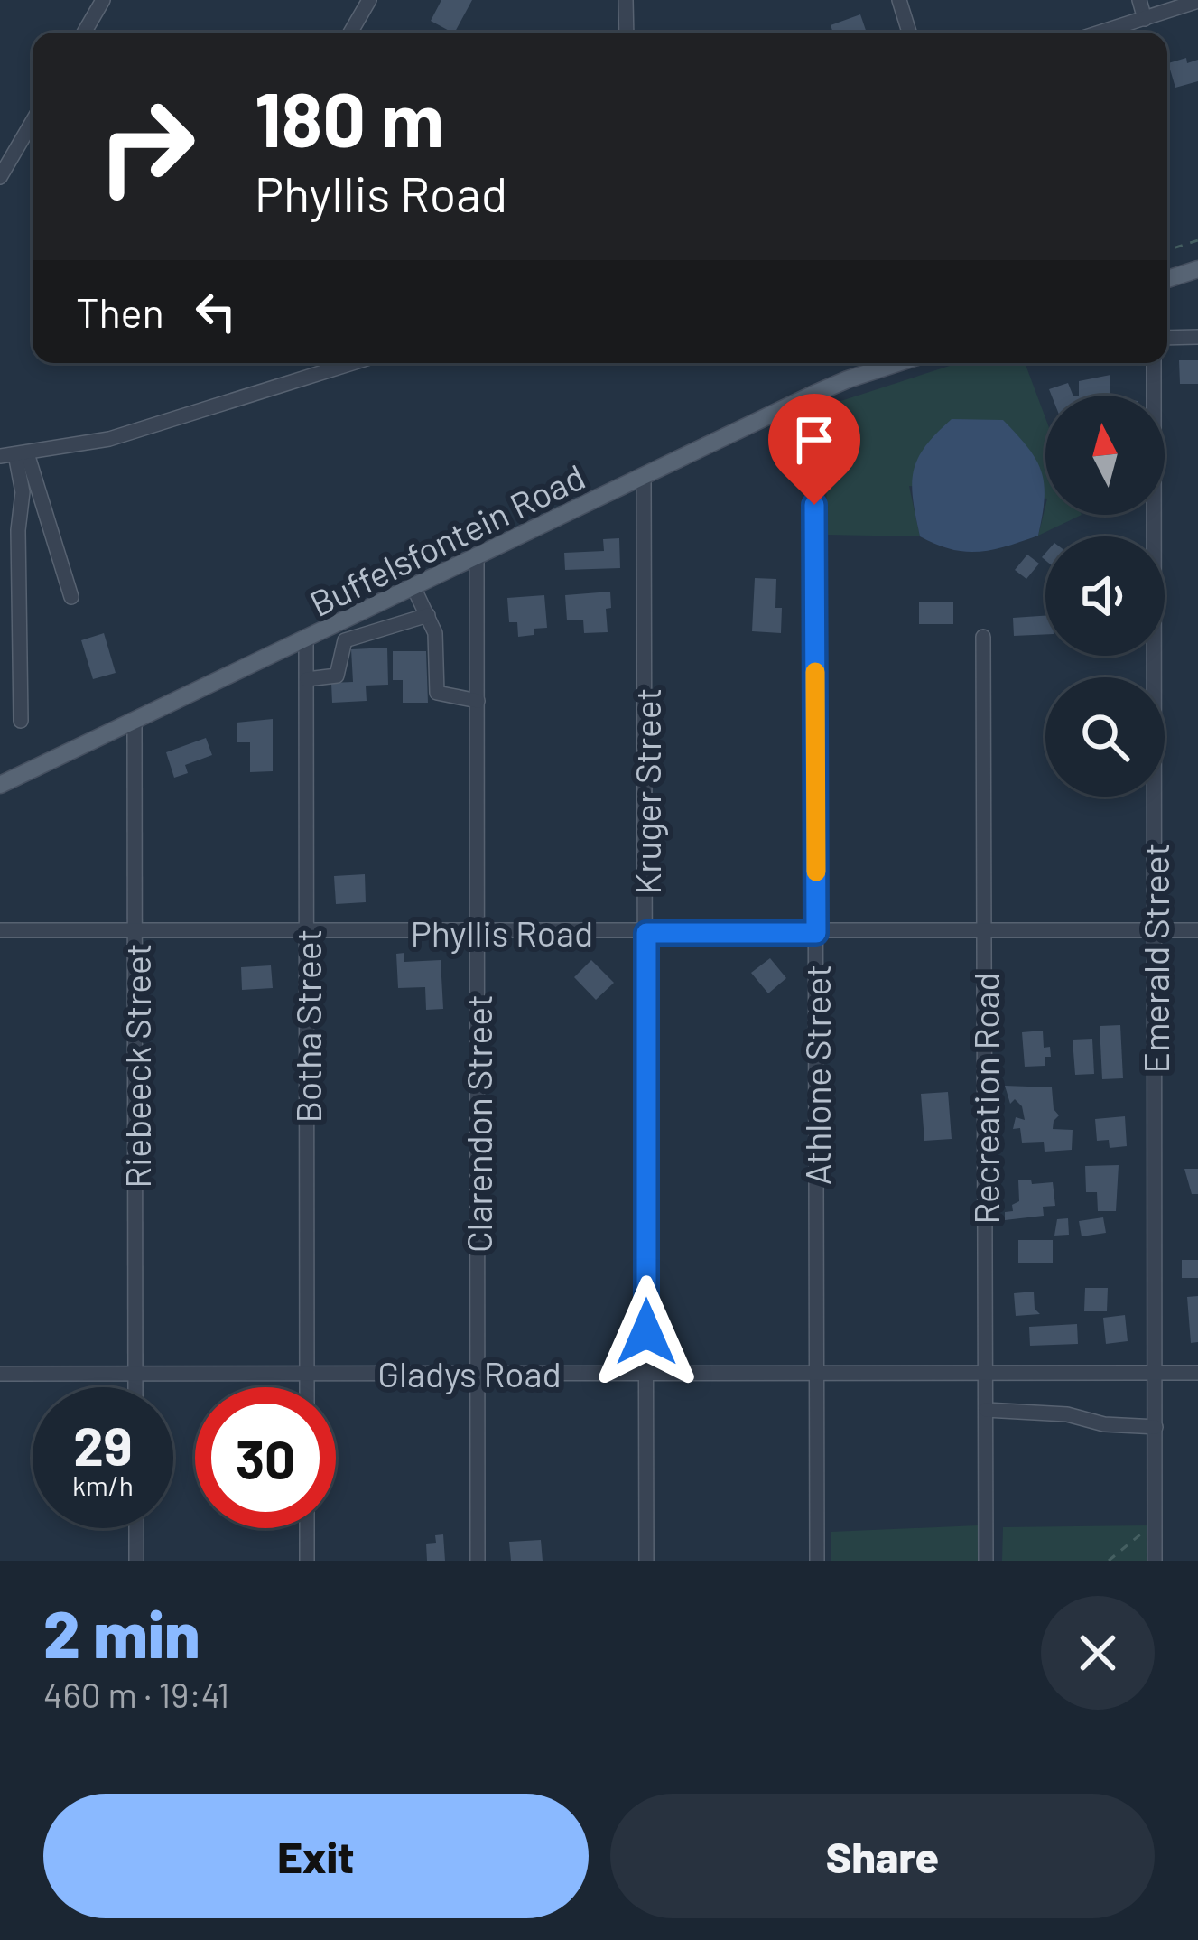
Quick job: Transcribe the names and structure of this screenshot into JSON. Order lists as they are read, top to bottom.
{
  "streets": {
    "main road": ["Buffelsfontein Road"],
    "street": [
      "Kruger Street",
      "Phyllis Road",
      "Emerald Street",
      "Botha Street",
      "Riebeeck Street",
      "Athlone Street",
      "Recreation Road",
      "Clarendon Street",
      "Gladys Road"
    ]
  },
  "crossings": [
    ["Buffelsfontein Road", "Kruger Street"],
    ["Buffelsfontein Road", "Botha Street"],
    ["Buffelsfontein Road", "Riebeeck Street"],
    ["Buffelsfontein Road", "Athlone Street"],
    ["Buffelsfontein Road", "Clarendon Street"],
    ["Kruger Street", "Phyllis Road"],
    ["Kruger Street", "Gladys Road"],
    ["Phyllis Road", "Emerald Street"],
    ["Phyllis Road", "Botha Street"],
    ["Phyllis Road", "Riebeeck Street"],
    ["Phyllis Road", "Athlone Street"],
    ["Phyllis Road", "Recreation Road"],
    ["Phyllis Road", "Clarendon Street"],
    ["Emerald Street", "Gladys Road"],
    ["Botha Street", "Gladys Road"],
    ["Riebeeck Street", "Gladys Road"],
    ["Athlone Street", "Gladys Road"],
    ["Recreation Road", "Gladys Road"],
    ["Clarendon Street", "Gladys Road"]
  ],
  "north": "top",
  "page": {
    "turn": ["180 m", "Phyllis Road"],
    "then": "Then",
    "speed": "29 km/h",
    "limit": "30",
    "heading": ["2 min", "460 m · 19:41"],
    "buttons": ["Exit", "Share"]
  }
}
